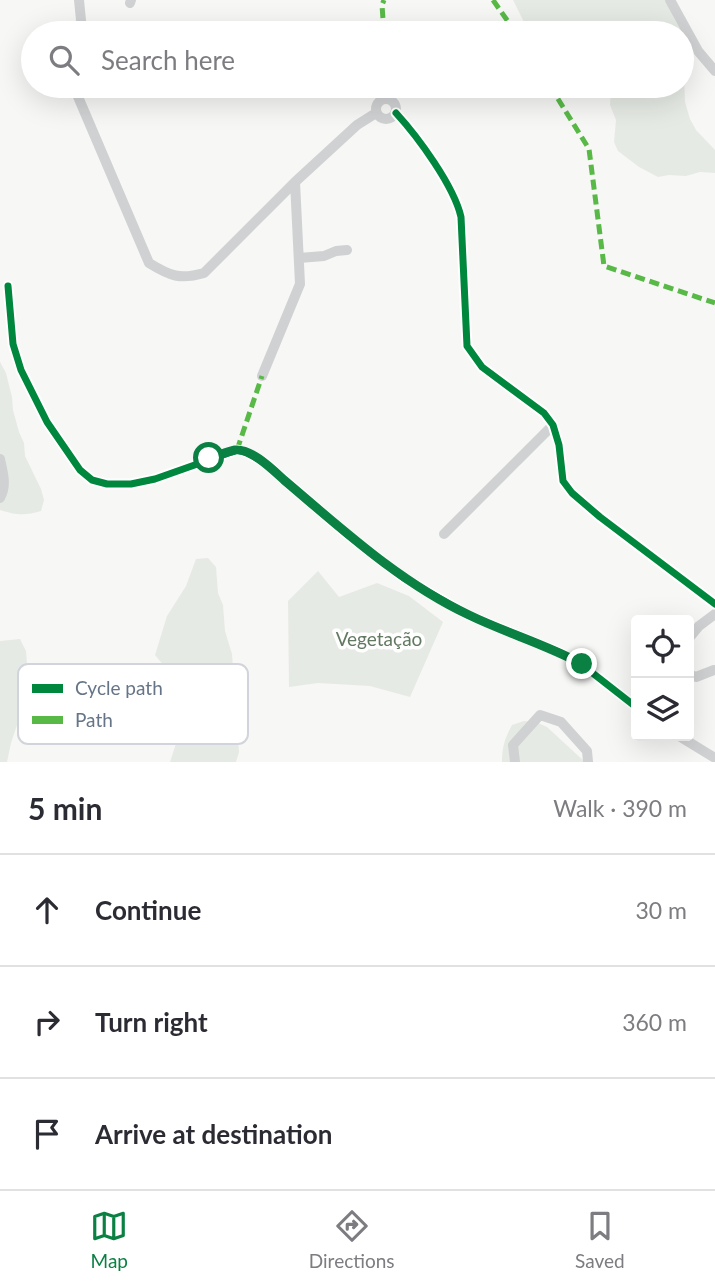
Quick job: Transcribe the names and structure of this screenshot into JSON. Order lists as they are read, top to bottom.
{
  "parks": ["Vegetação"],
  "legend": ["Cycle path", "Path"],
  "page": {
    "search": "Search here",
    "heading": ["5 min", "Walk · 390 m"],
    "list": [
      ["Continue", "30 m"],
      ["Turn right", "360 m"],
      "Arrive at destination"
    ],
    "nav": ["Map", "Directions", "Saved"]
  }
}
